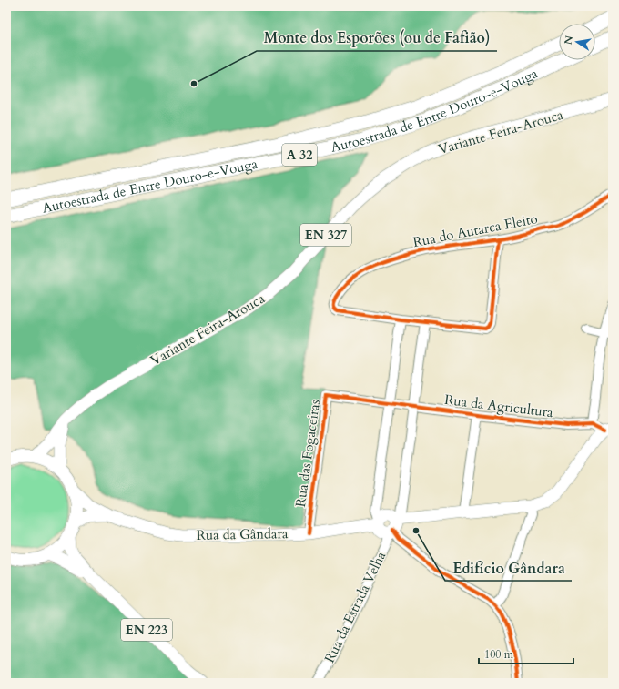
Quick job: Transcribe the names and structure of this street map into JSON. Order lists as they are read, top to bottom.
{
  "streets": {
    "highway": ["Autoestrada de Entre Douro-e-Vouga", "A 32"],
    "main road": [
      "Variante Feira-Arouca",
      "EN 327",
      "Rua da Gândara",
      "EN 223"
    ],
    "street": [
      "Rua do Autarca Eleito",
      "Rua da Agricultura",
      "Rua das Fogaceiras",
      "Rua da Estrada Velha"
    ]
  },
  "crossings": [
    ["Rua da Agricultura", "Rua das Fogaceiras"],
    ["Rua da Agricultura", "Rua da Gândara"],
    ["Rua da Agricultura", "Rua da Estrada Velha"],
    ["Rua das Fogaceiras", "Rua da Gândara"],
    ["Rua da Gândara", "Rua da Estrada Velha"]
  ],
  "places": ["Monte dos Esporões (ou de Fafião)", "Edifício Gândara"],
  "scale_bar": "100 m",
  "north": "left"
}
